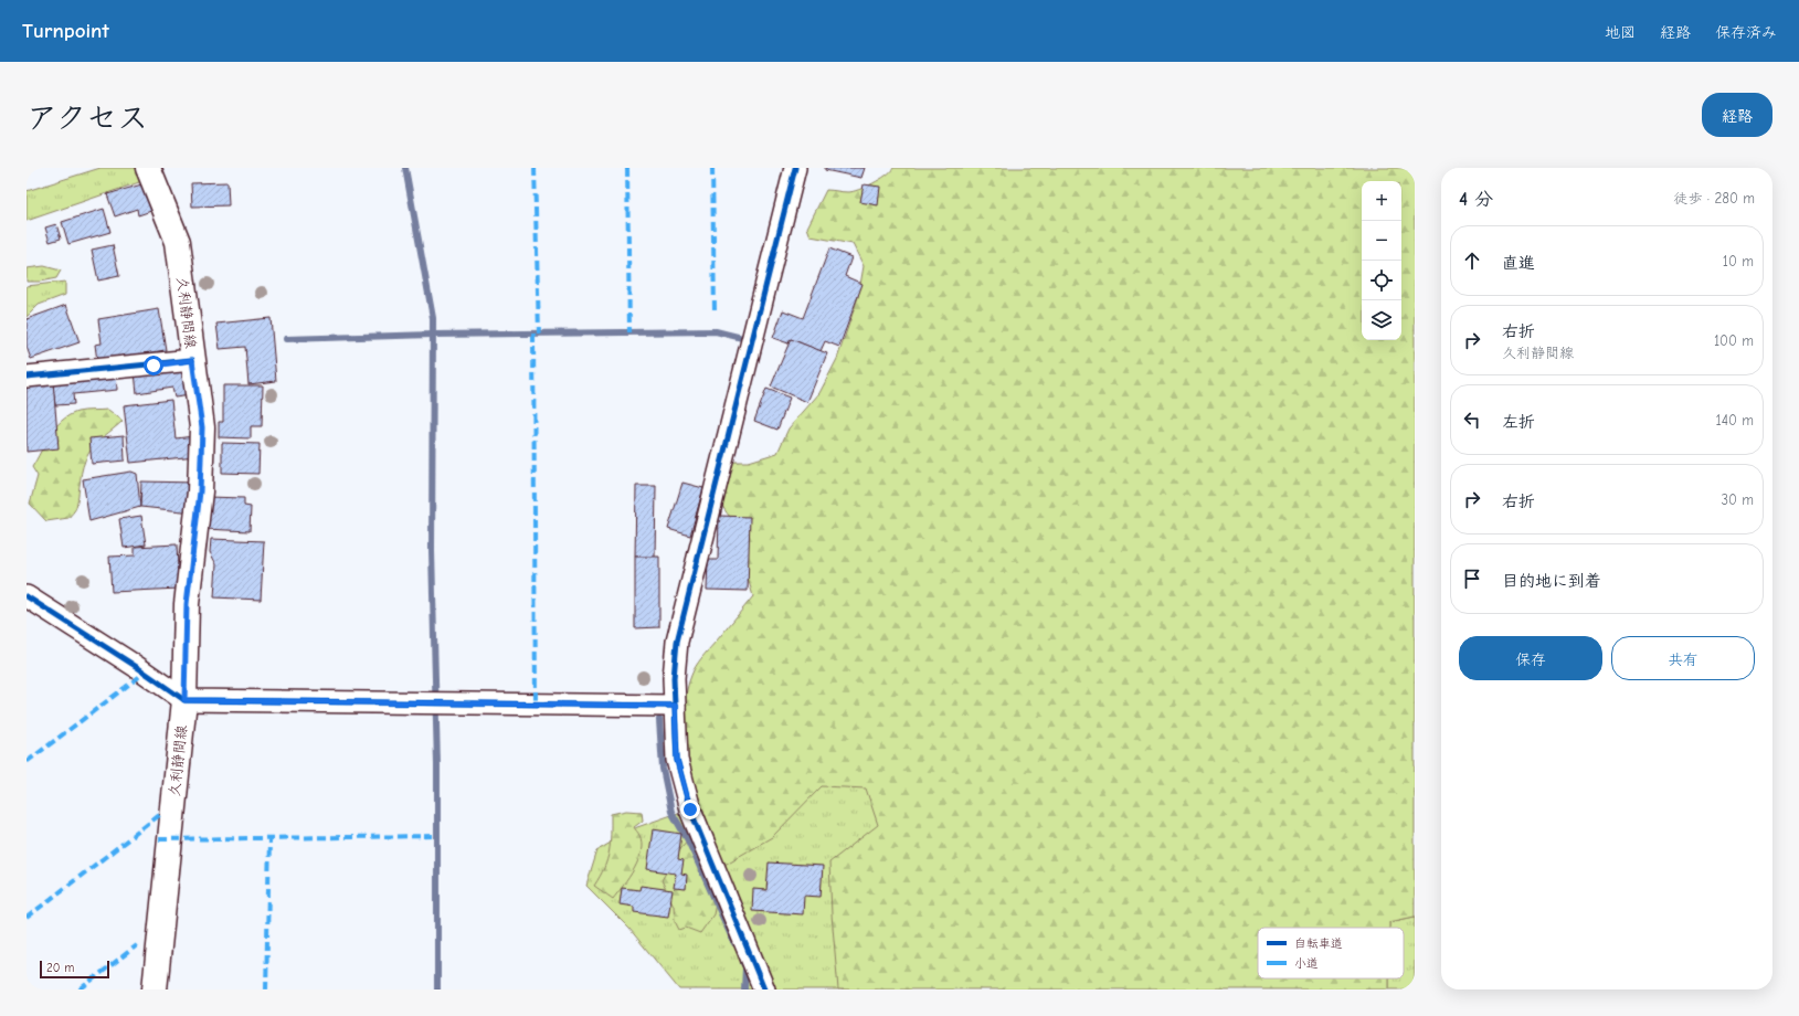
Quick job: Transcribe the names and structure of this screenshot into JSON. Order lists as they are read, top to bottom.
{
  "streets": {
    "main road": ["久利静間線"]
  },
  "legend": ["自転車道", "小道"],
  "scale_bar": "20 m",
  "page": {
    "header": "Turnpoint",
    "nav": ["地図", "経路", "保存済み"],
    "title": "アクセス",
    "buttons": [
      "経路",
      ["保存", "共有"]
    ],
    "heading": ["4 分", "徒歩 · 280 m"],
    "map_buttons": ["+", "−"],
    "list": [
      ["直進", "10 m"],
      ["右折", "久利静間線", "100 m"],
      ["左折", "140 m"],
      ["右折", "30 m"],
      "目的地に到着"
    ],
    "scale": "20 m"
  }
}
